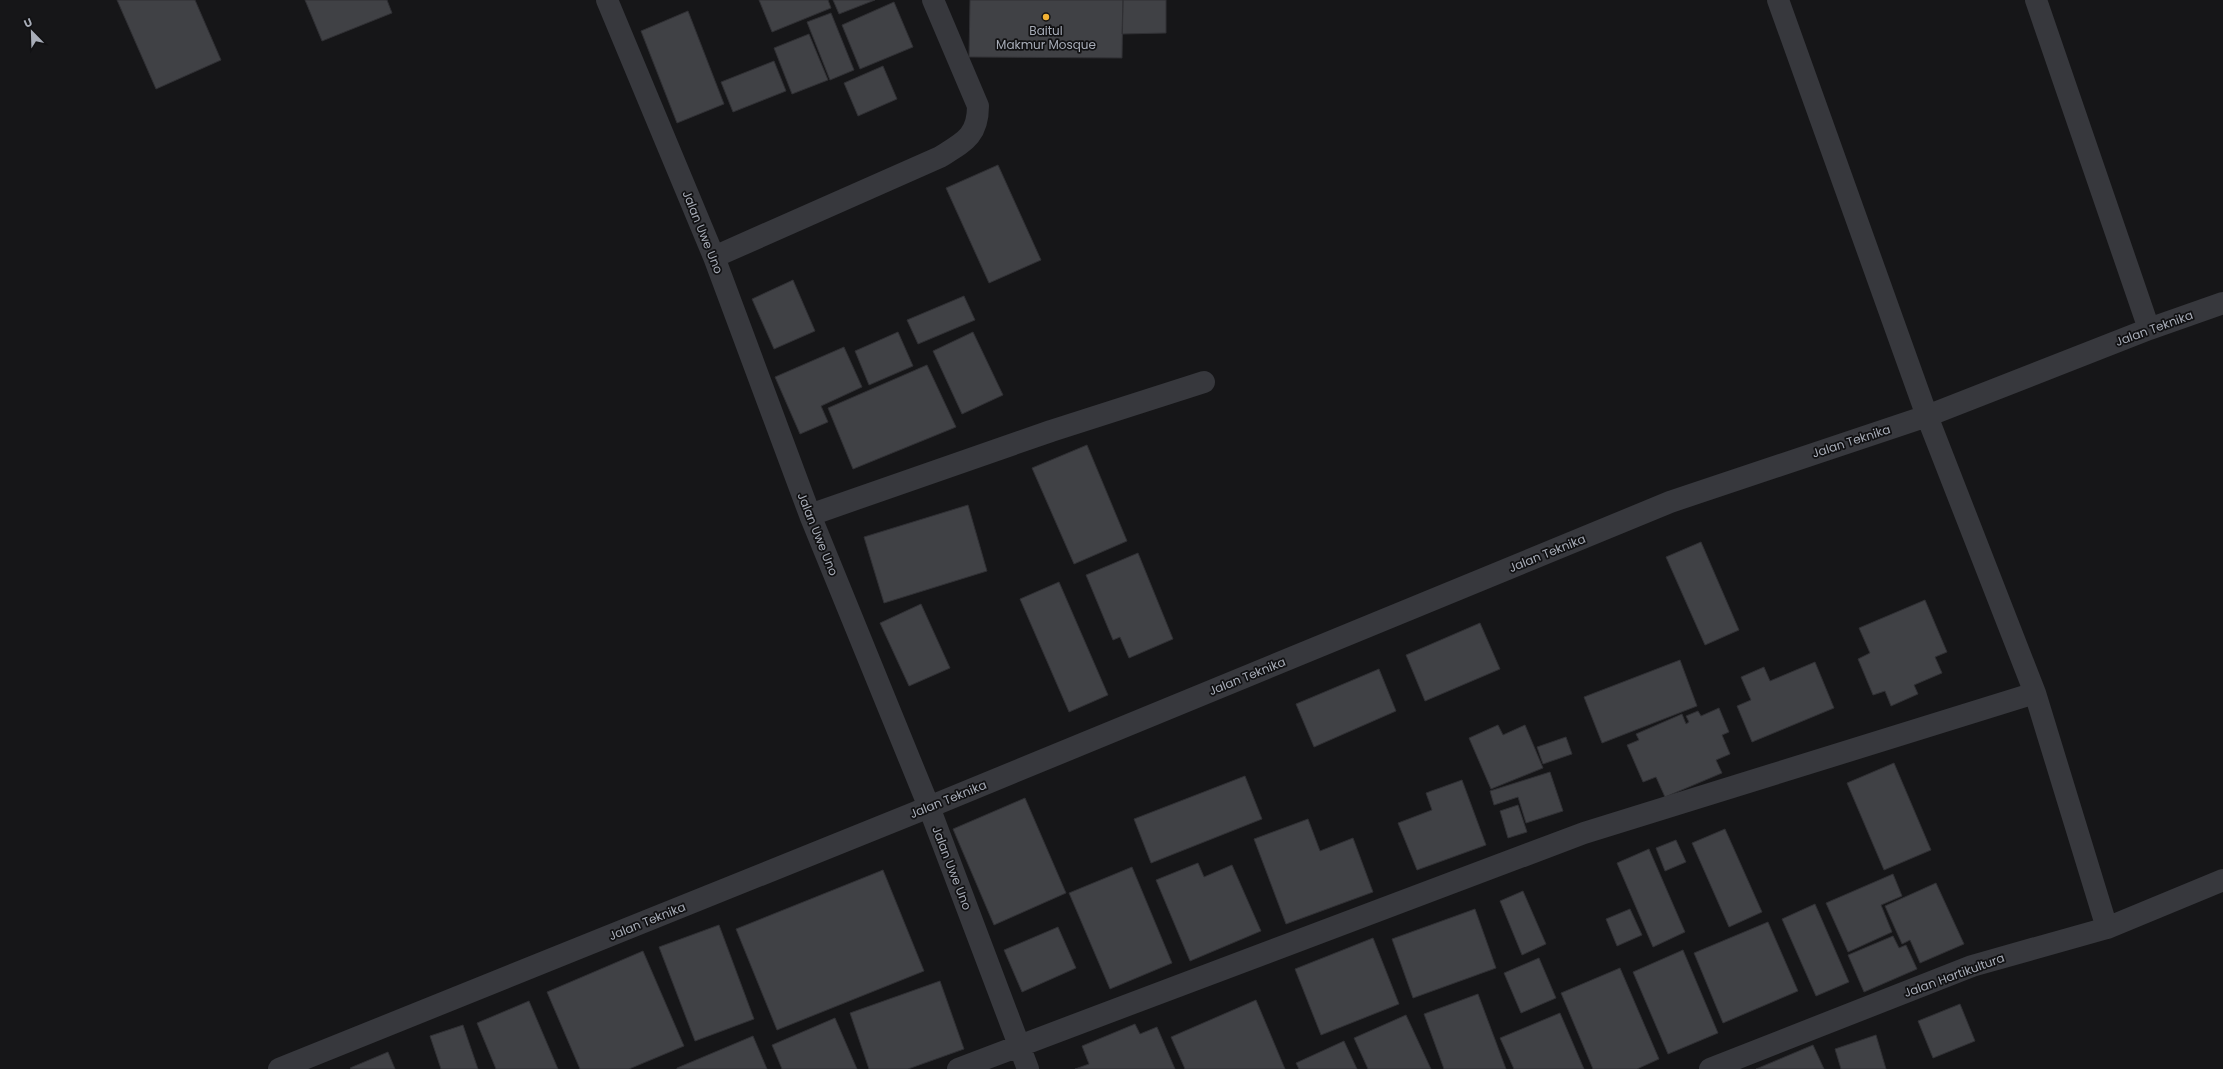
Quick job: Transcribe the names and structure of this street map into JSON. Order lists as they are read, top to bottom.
{
  "streets": {
    "street": ["Jalan Uwe Uno", "Jalan Teknika", "Jalan Hartikultura"]
  },
  "crossings": [
    ["Jalan Uwe Uno", "Jalan Teknika"]
  ],
  "places": ["Baitul Makmur Mosque"],
  "north": "top left"
}
